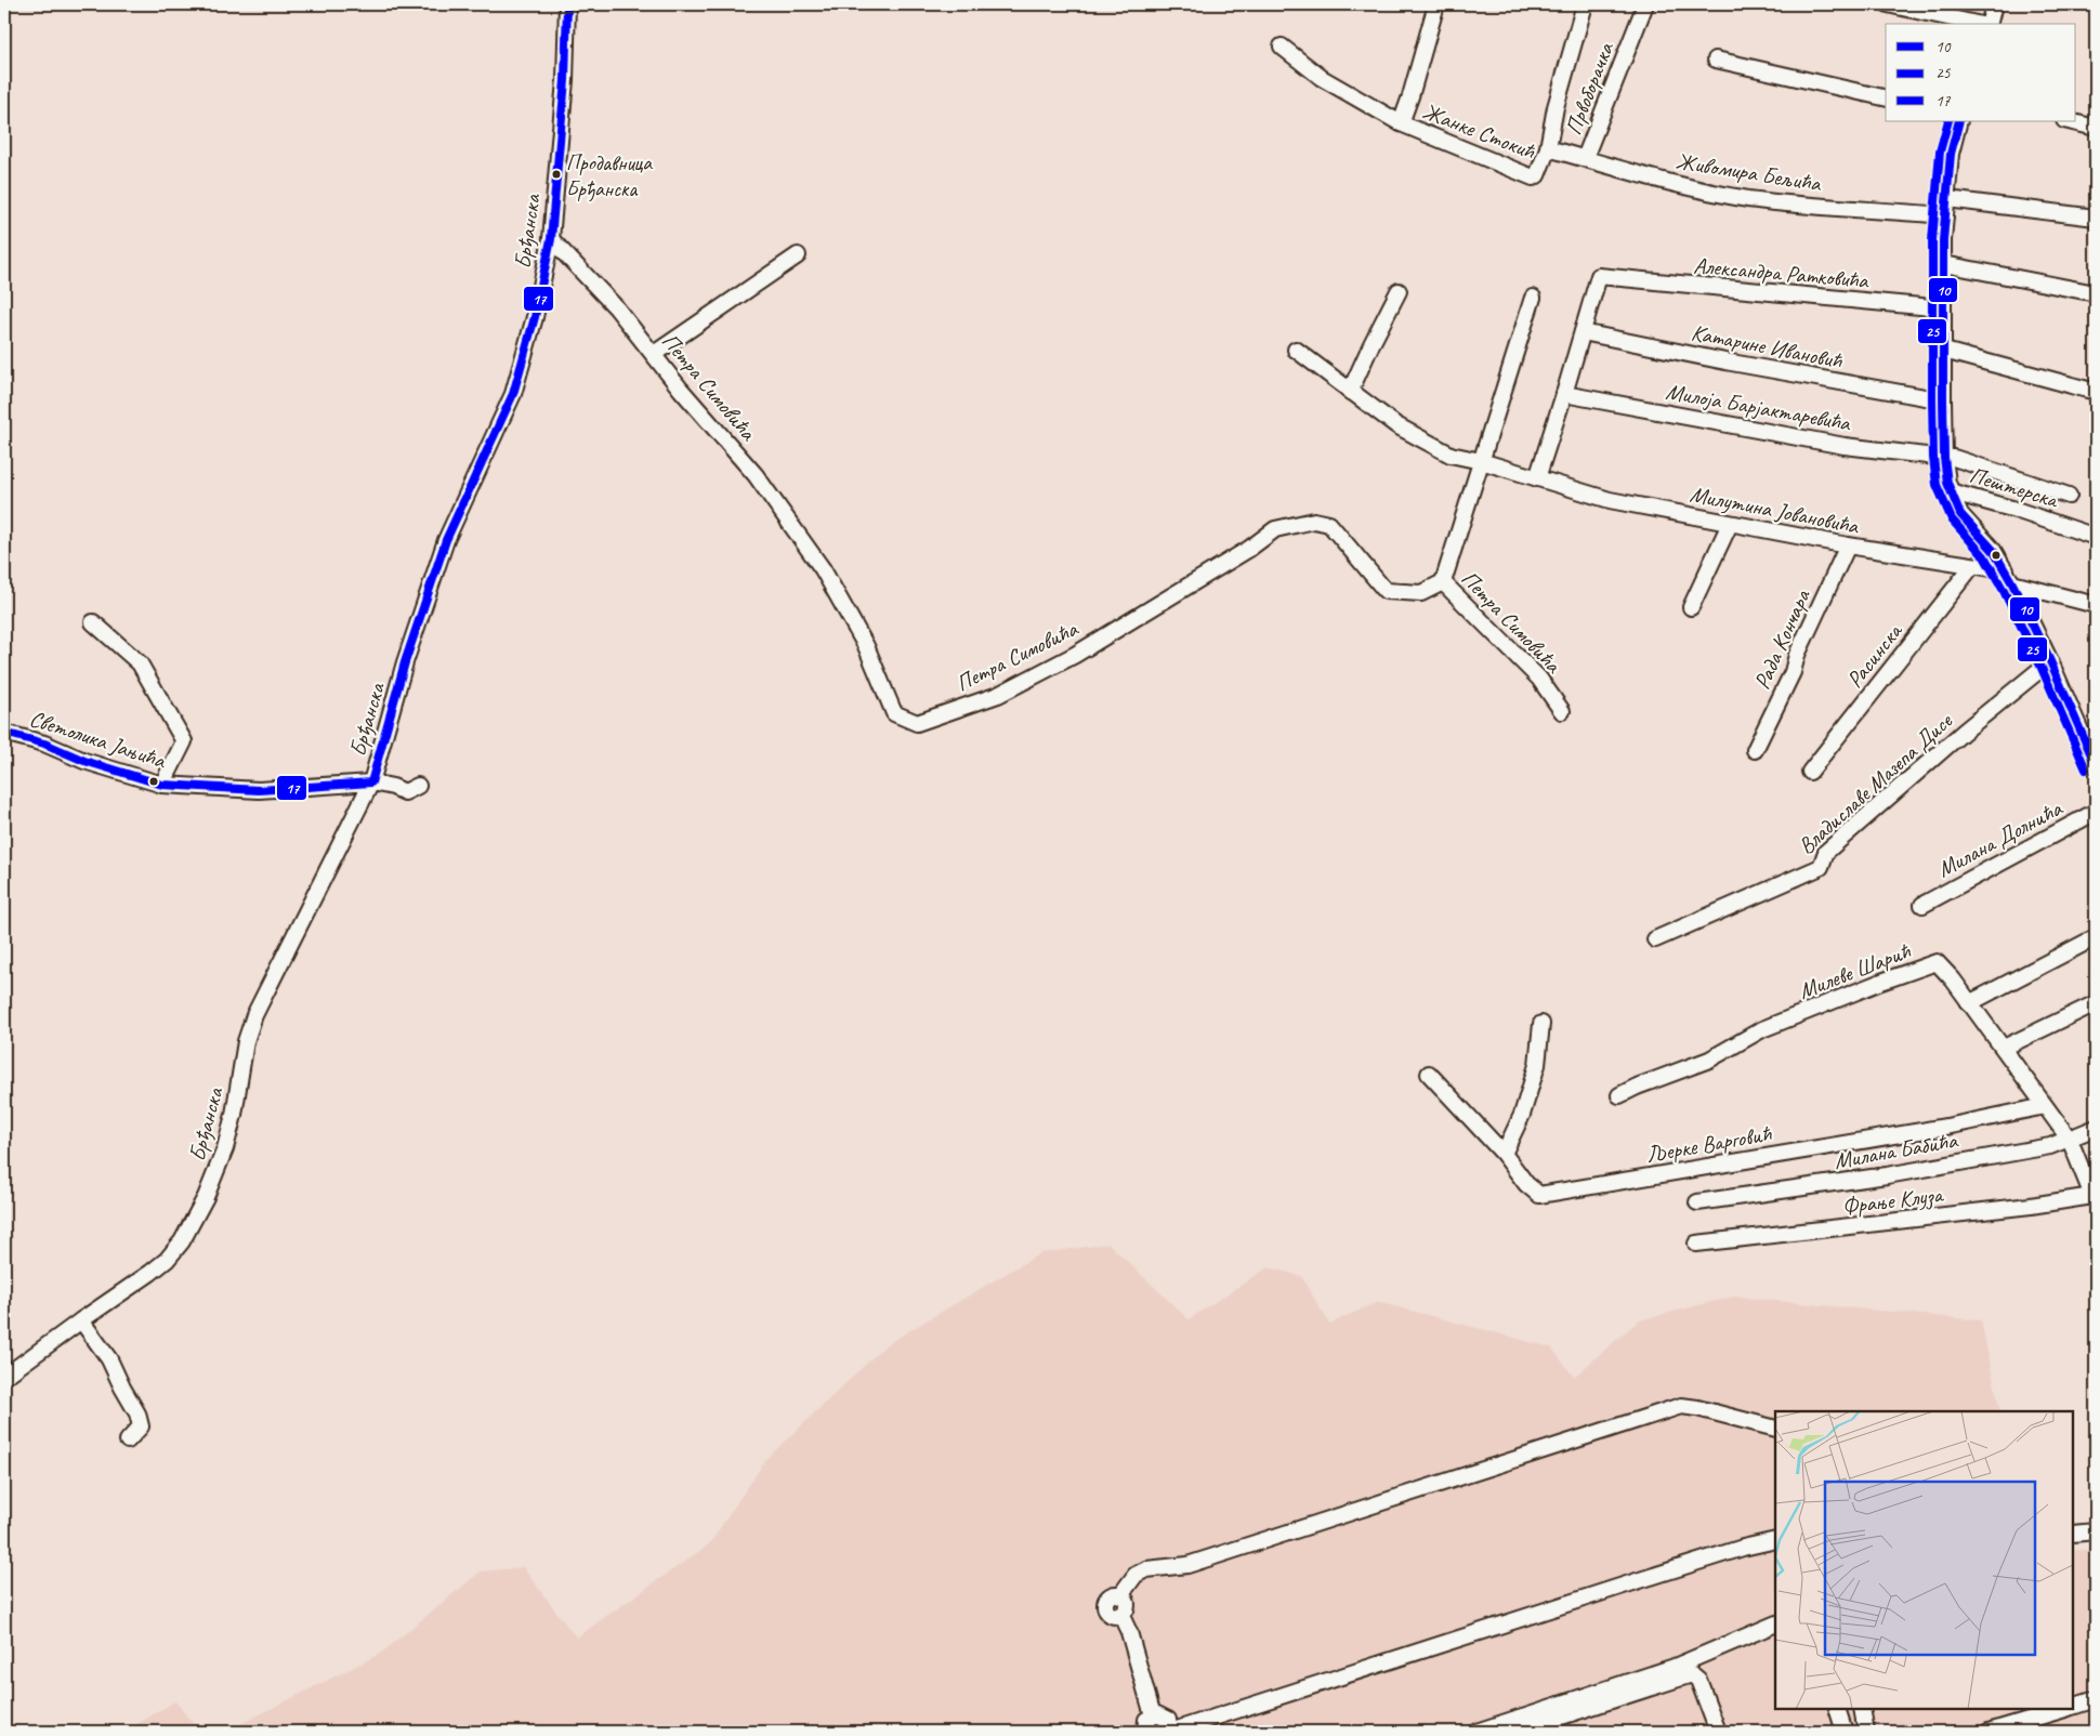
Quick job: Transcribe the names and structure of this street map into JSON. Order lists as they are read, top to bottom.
{
  "streets": {
    "street": [
      "Првоборачка",
      "Жанке Стокић",
      "Живомира Бељића",
      "Брђанска",
      "Александра Ратковића",
      "Катарине Ивановић",
      "Петра Симовића",
      "Милоја Барјактаревића",
      "Пештерска",
      "Милутина Јовановића",
      "Рада Кончара",
      "Расинска",
      "Светолика Јањића",
      "Владиславе Мазепа Дисе",
      "Милана Долнића",
      "Милеве Шарић",
      "Љерке Варговић",
      "Милана Бабића",
      "Фрање Клуза"
    ]
  },
  "crossings": [
    ["Првоборачка", "Живомира Бељића"],
    ["Жанке Стокић", "Живомира Бељића"],
    ["Брђанска", "Петра Симовића"],
    ["Брђанска", "Светолика Јањића"],
    ["Александра Ратковића", "Катарине Ивановић"],
    ["Милутина Јовановића", "Рада Кончара"],
    ["Милутина Јовановића", "Расинска"],
    ["Милеве Шарић", "Љерке Варговић"],
    ["Милеве Шарић", "Милана Бабића"],
    ["Милеве Шарић", "Фрање Клуза"]
  ],
  "places": ["Продавница Брђанска"],
  "lines": ["transit line 17", "transit line 10", "transit line 25"],
  "legend": ["10", "25", "17"]
}
